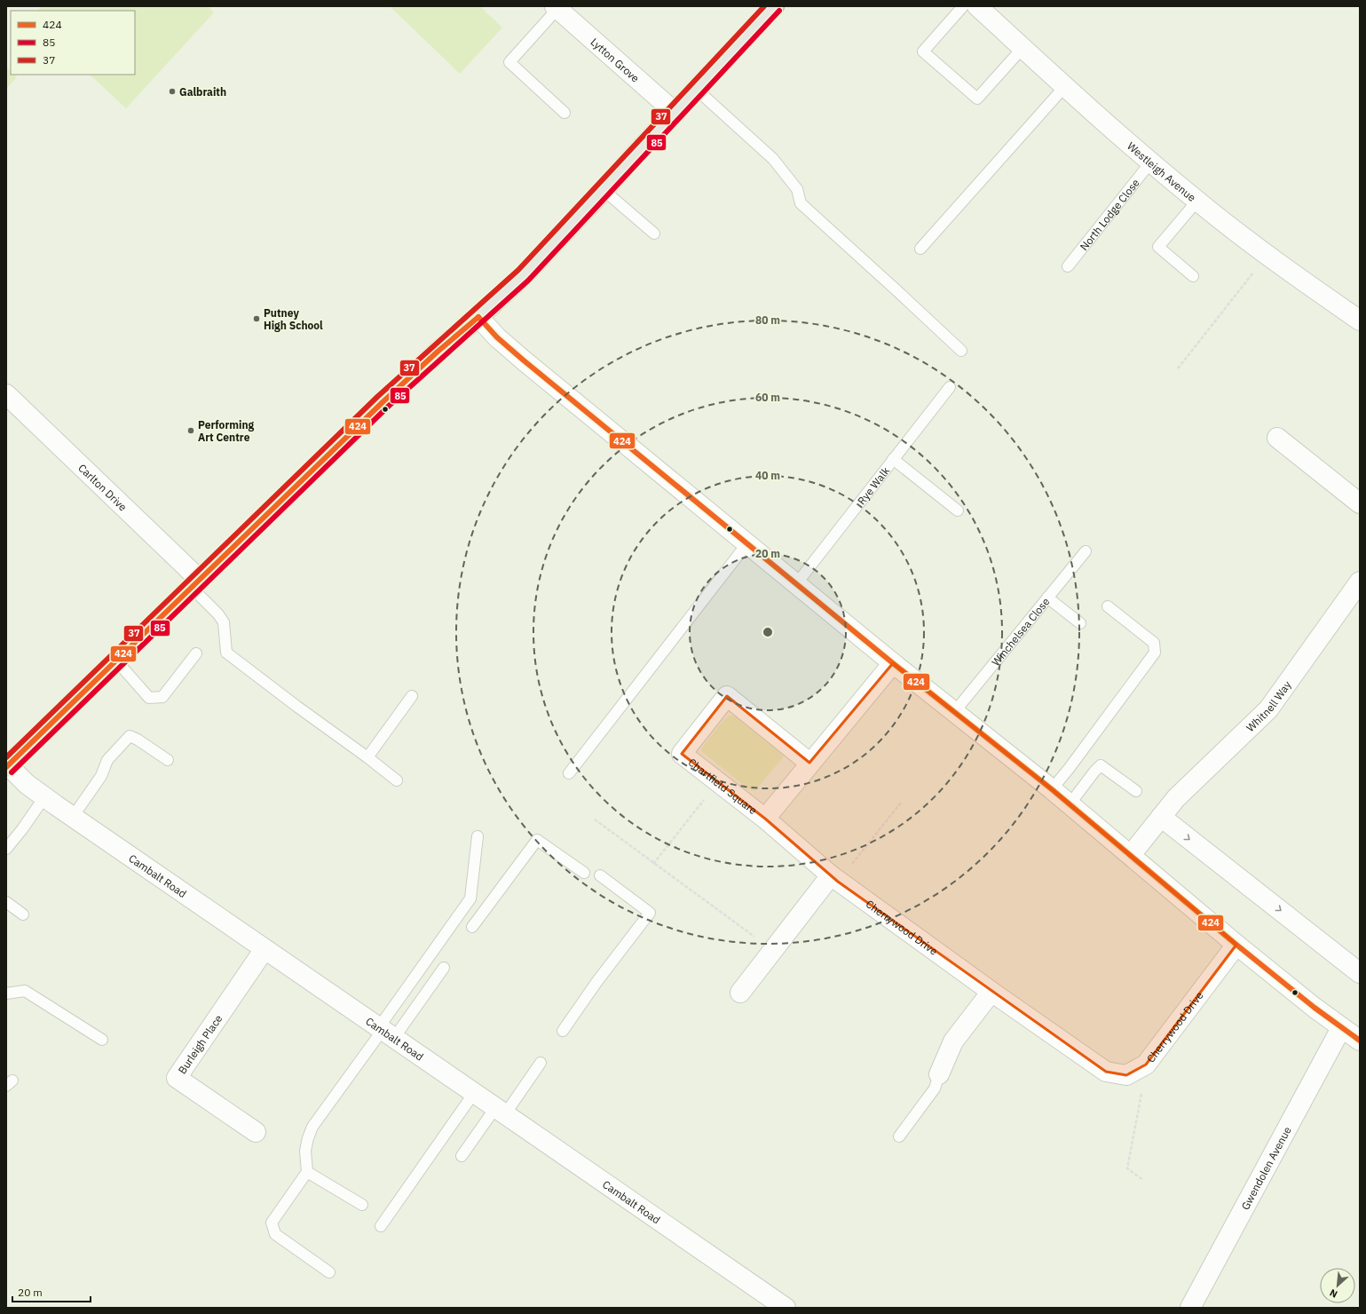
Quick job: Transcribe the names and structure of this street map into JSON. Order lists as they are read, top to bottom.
{
  "streets": {
    "street": [
      "Lytton Grove",
      "Westleigh Avenue",
      "Carlton Drive",
      "Whitnell Way",
      "Chartfield Square",
      "Cambalt Road",
      "Cherrywood Drive",
      "Burleigh Place",
      "Gwendolen Avenue"
    ],
    "lane": ["North Lodge Close", "Rye Walk", "Winchelsea Close"]
  },
  "crossings": [
    ["Westleigh Avenue", "North Lodge Close"],
    ["Chartfield Square", "Cherrywood Drive"],
    ["Cambalt Road", "Burleigh Place"]
  ],
  "places": ["Galbraith", "Putney High School", "Performing Art Centre"],
  "lines": ["transit line 37", "transit line 85", "transit line 424"],
  "legend": ["424", "85", "37"],
  "scale_bar": "20 m",
  "north": "bottom left",
  "rings": [
    "80 m",
    "60 m",
    "40 m",
    "20 m"
  ]
}
